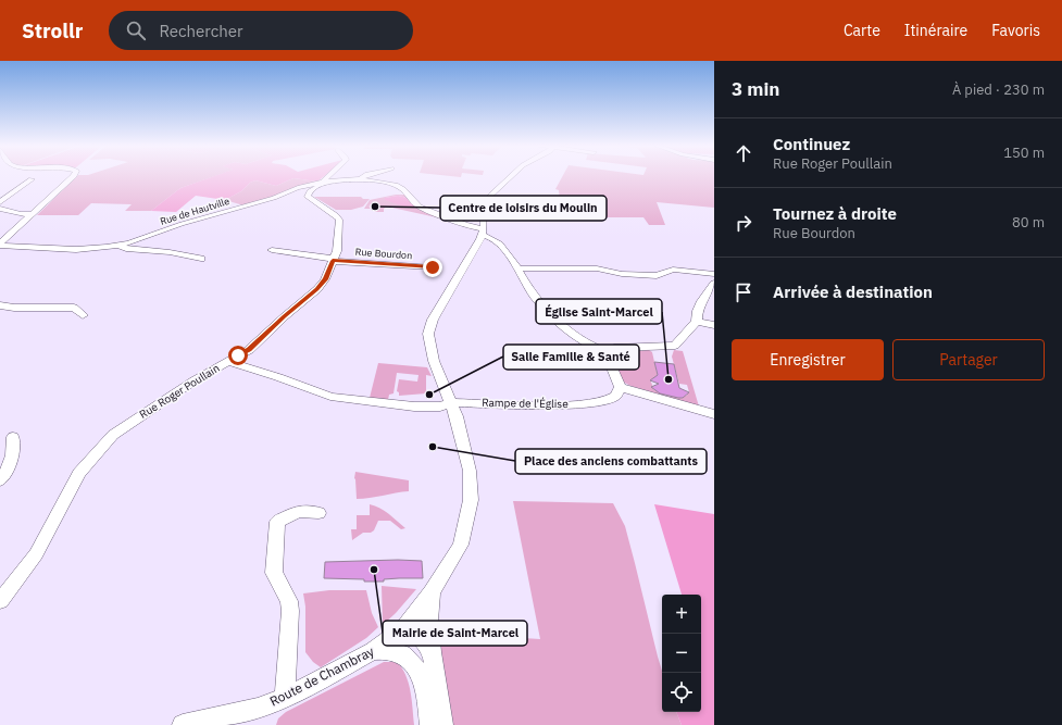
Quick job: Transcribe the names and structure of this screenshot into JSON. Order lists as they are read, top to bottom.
{
  "streets": {
    "street": [
      "Rue de Hautville",
      "Rue Bourdon",
      "Rue Roger Poullain",
      "Rampe de l'Église",
      "Route de Chambray"
    ]
  },
  "crossings": [
    ["Rue de Hautville", "Rue Roger Poullain"],
    ["Rue de Hautville", "Route de Chambray"],
    ["Rue Bourdon", "Rue Roger Poullain"],
    ["Rue Roger Poullain", "Rampe de l'Église"],
    ["Rampe de l'Église", "Route de Chambray"]
  ],
  "places": [
    "Centre de loisirs du Moulin",
    "Église Saint-Marcel",
    "Salle Famille & Santé",
    "Place des anciens combattants",
    "Mairie de Saint-Marcel"
  ],
  "page": {
    "header": "Strollr",
    "search": "Rechercher",
    "nav": ["Carte", "Itinéraire", "Favoris"],
    "heading": ["3 min", "À pied · 230 m"],
    "list": [
      ["Continuez", "Rue Roger Poullain", "150 m"],
      ["Tournez à droite", "Rue Bourdon", "80 m"],
      "Arrivée à destination"
    ],
    "buttons": ["Enregistrer", "Partager"],
    "map_buttons": ["+", "−"]
  }
}
